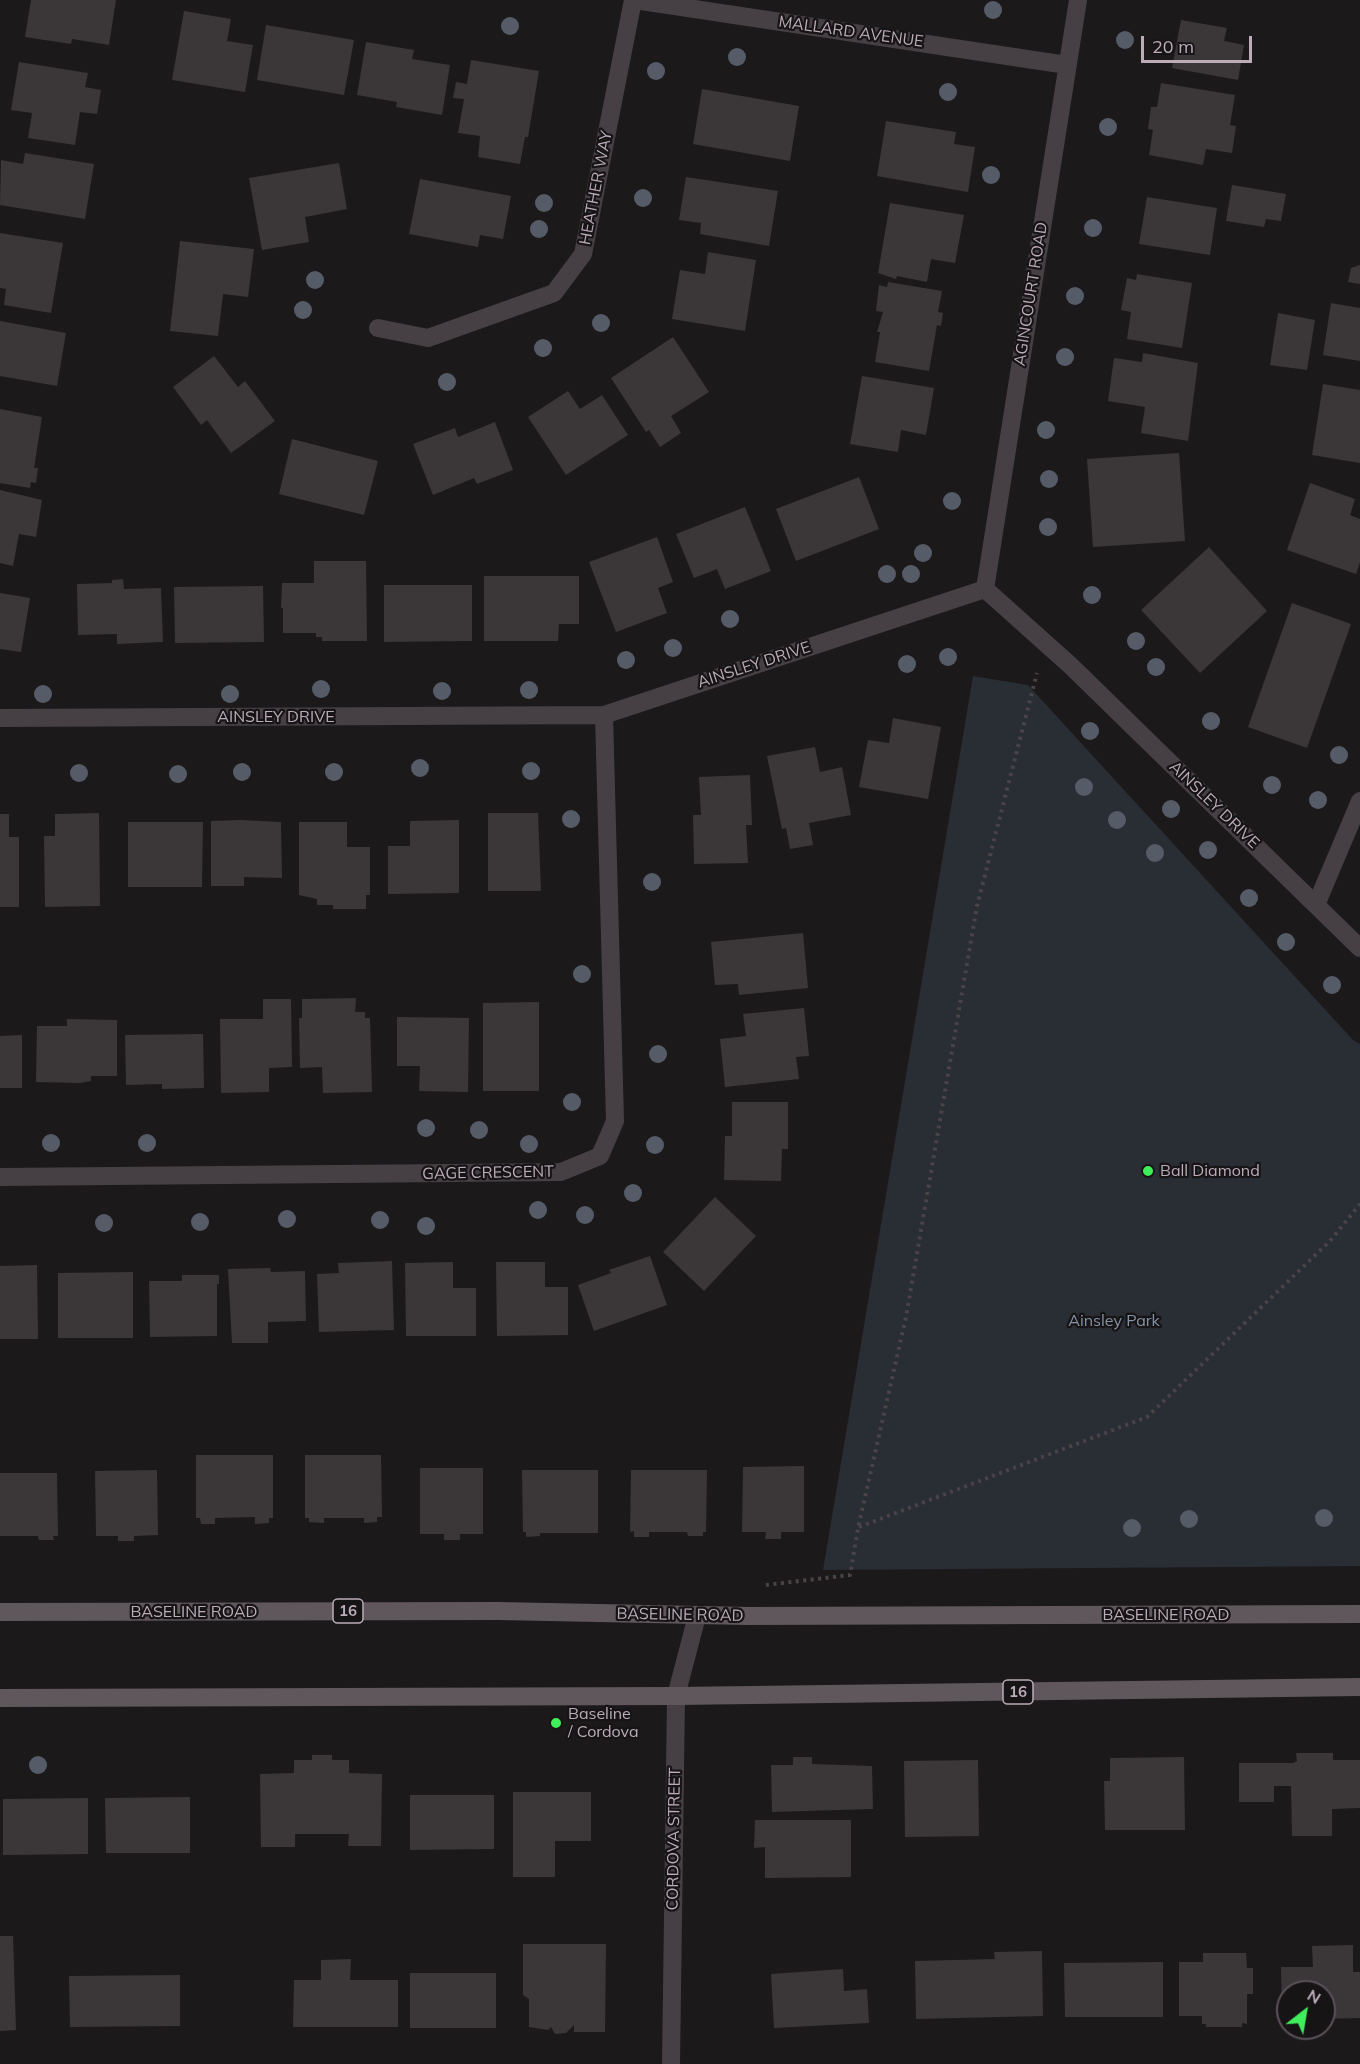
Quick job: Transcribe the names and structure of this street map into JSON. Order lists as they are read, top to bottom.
{
  "streets": {
    "main road": ["16", "BASELINE ROAD"],
    "street": [
      "MALLARD AVENUE",
      "HEATHER WAY",
      "AGINCOURT ROAD",
      "AINSLEY DRIVE",
      "GAGE CRESCENT",
      "CORDOVA STREET"
    ]
  },
  "crossings": [
    ["MALLARD AVENUE", "HEATHER WAY"],
    ["MALLARD AVENUE", "AGINCOURT ROAD"],
    ["AGINCOURT ROAD", "AINSLEY DRIVE"],
    ["AINSLEY DRIVE", "GAGE CRESCENT"],
    ["16", "CORDOVA STREET"],
    ["BASELINE ROAD", "CORDOVA STREET"]
  ],
  "parks": ["Ainsley Park"],
  "places": ["Ball Diamond", "Baseline / Cordova"],
  "scale_bar": "20 m",
  "north": "top right"
}
